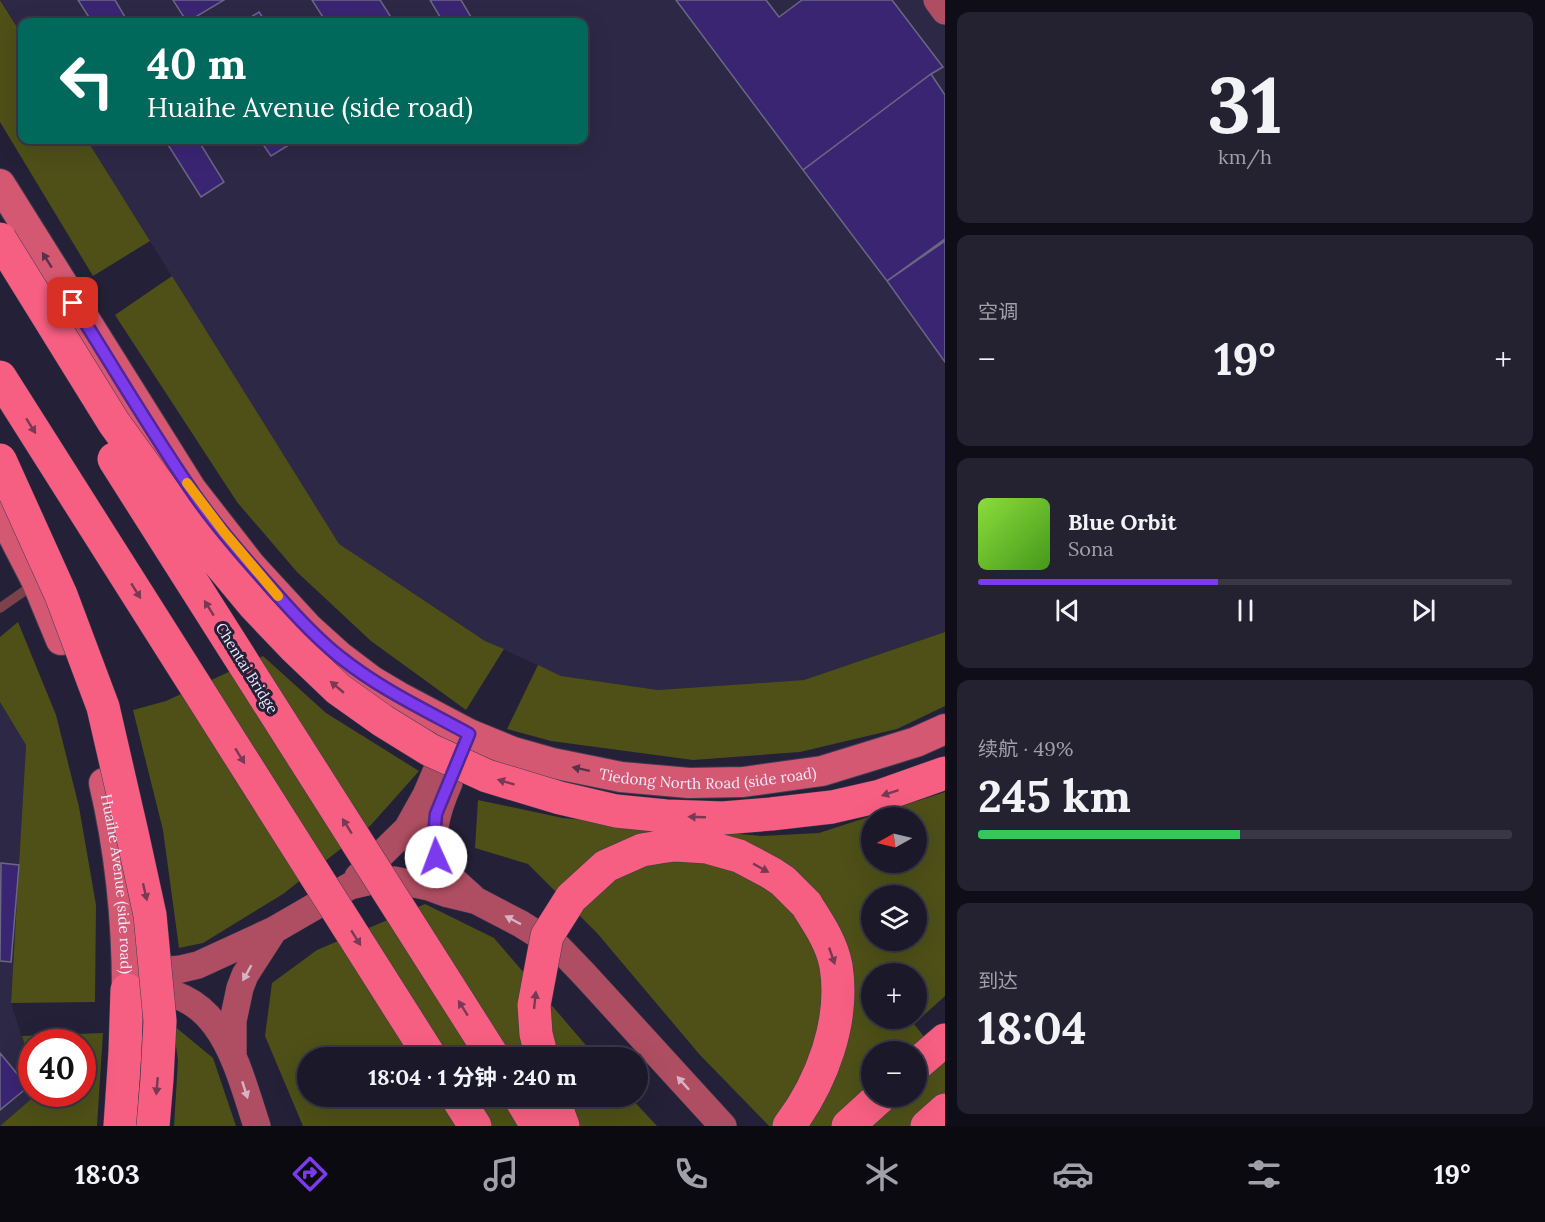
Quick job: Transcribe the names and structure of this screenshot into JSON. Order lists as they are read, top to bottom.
{
  "streets": {
    "highway": ["Chentai Bridge"],
    "main road": ["Tiedong North Road (side road)", "Huaihe Avenue (side road)"]
  },
  "one_way": ["Tiedong North Road (side road)"],
  "north": "left",
  "page": {
    "tile": [
      ["31", "km/h"],
      "空调",
      ["续航 · 49%", "245 km"],
      ["到达", "18:04"]
    ],
    "turn": ["40 m", "Huaihe Avenue (side road)"],
    "heat": ["−", "19°", "+"],
    "song": ["Blue Orbit", "Sona"],
    "map_buttons": ["+", "−"],
    "limit": "40",
    "trip": "18:04 · 1 分钟 · 240 m",
    "tabs": ["18:03", "19°"]
  }
}
